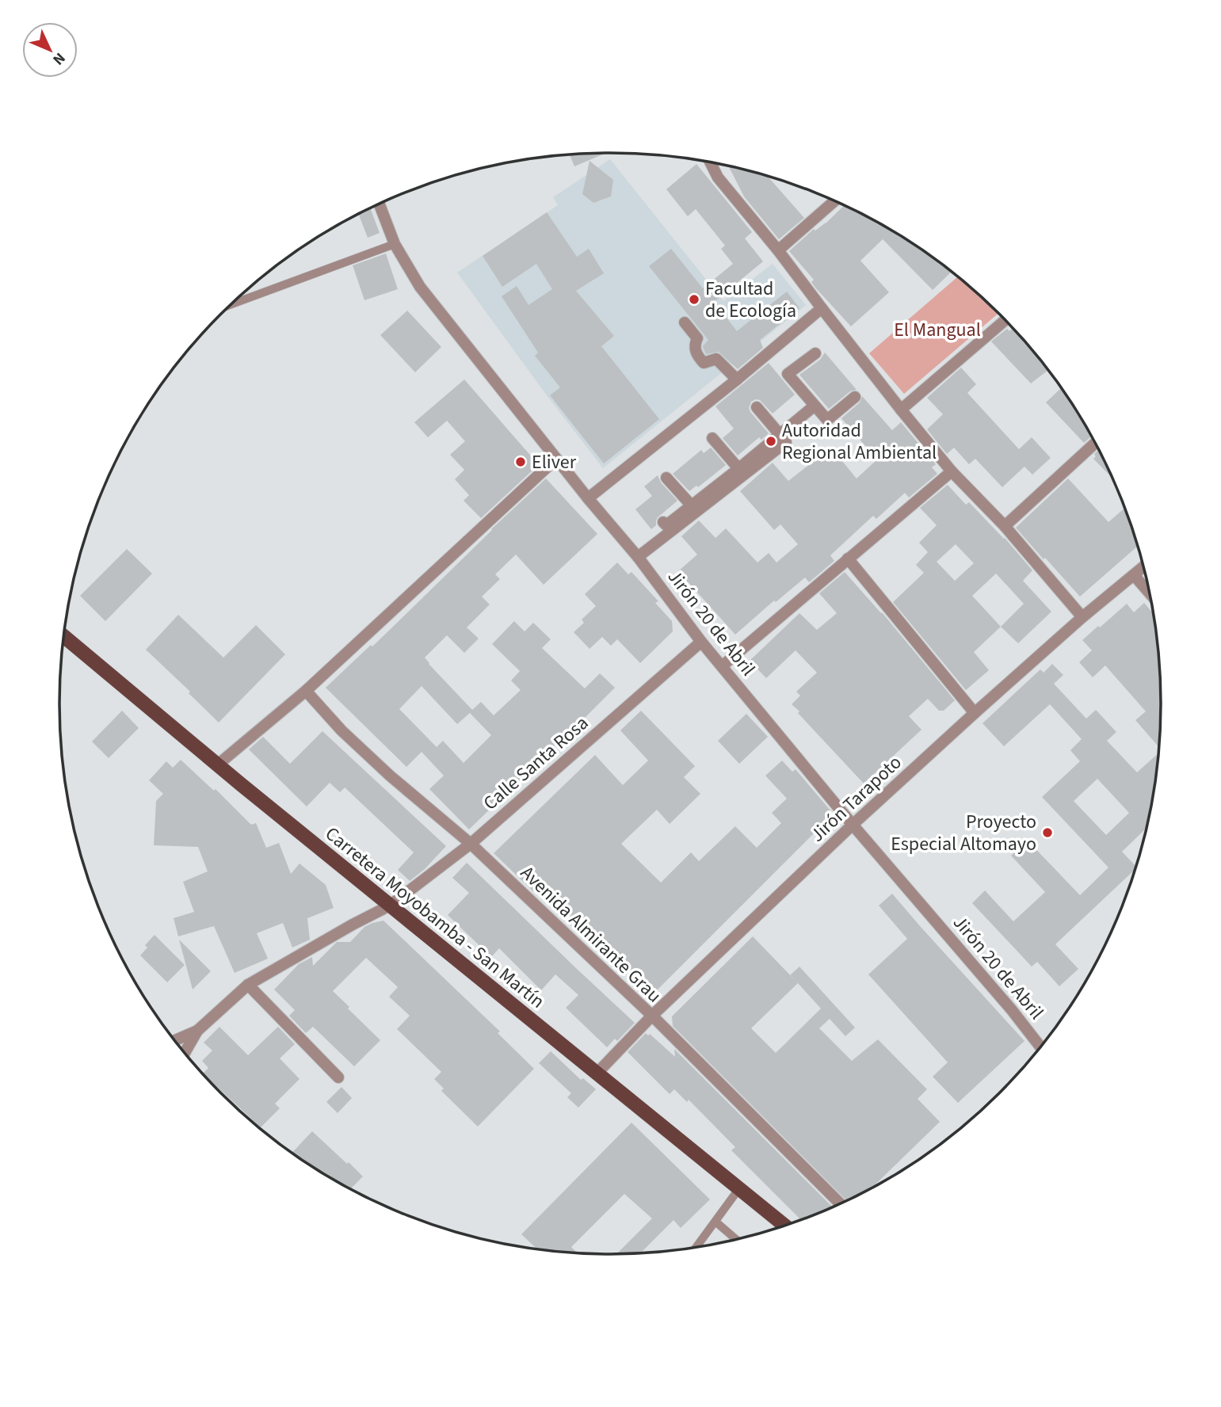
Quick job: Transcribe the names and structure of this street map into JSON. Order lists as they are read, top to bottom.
{
  "streets": {
    "main road": ["Carretera Moyobamba - San Martín"],
    "street": [
      "Jirón 20 de Abril",
      "Calle Santa Rosa",
      "Jirón Tarapoto",
      "Avenida Almirante Grau"
    ]
  },
  "crossings": [
    ["Jirón 20 de Abril", "Calle Santa Rosa"],
    ["Jirón 20 de Abril", "Jirón Tarapoto"],
    ["Calle Santa Rosa", "Carretera Moyobamba - San Martín"],
    ["Calle Santa Rosa", "Avenida Almirante Grau"],
    ["Jirón Tarapoto", "Carretera Moyobamba - San Martín"],
    ["Jirón Tarapoto", "Avenida Almirante Grau"]
  ],
  "parks": ["El Mangual"],
  "places": [
    "Facultad de Ecología",
    "Autoridad Regional Ambiental",
    "Eliver",
    "Proyecto Especial Altomayo"
  ],
  "north": "bottom right"
}
